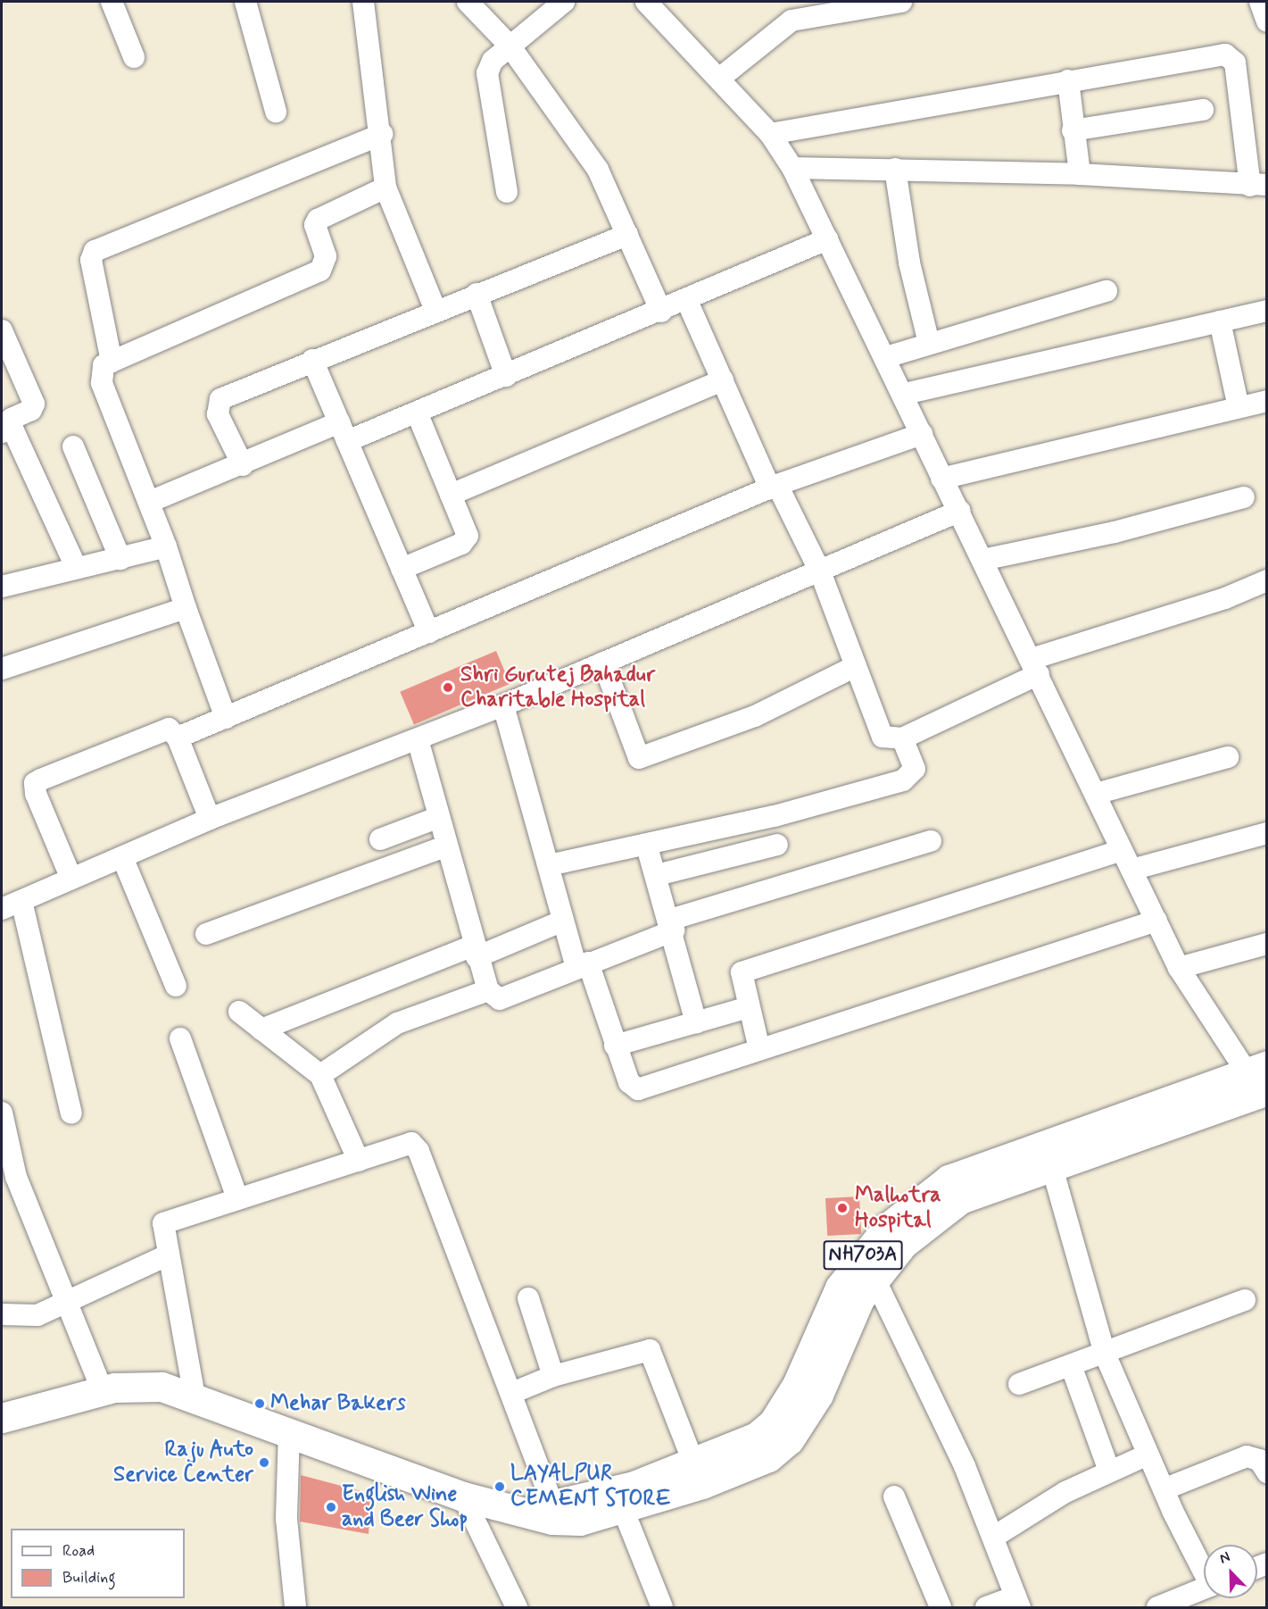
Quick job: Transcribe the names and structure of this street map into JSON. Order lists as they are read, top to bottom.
{
  "streets": {
    "highway": ["NH703A"]
  },
  "places": [
    "Shri Gurutej Bahadur Charitable Hospital",
    "Malhotra Hospital",
    "Mehar Bakers",
    "Raju Auto Service Center",
    "LAYALPUR CEMENT STORE",
    "English Wine and Beer Shop"
  ],
  "legend": ["Road", "Building"],
  "north": "top left"
}
